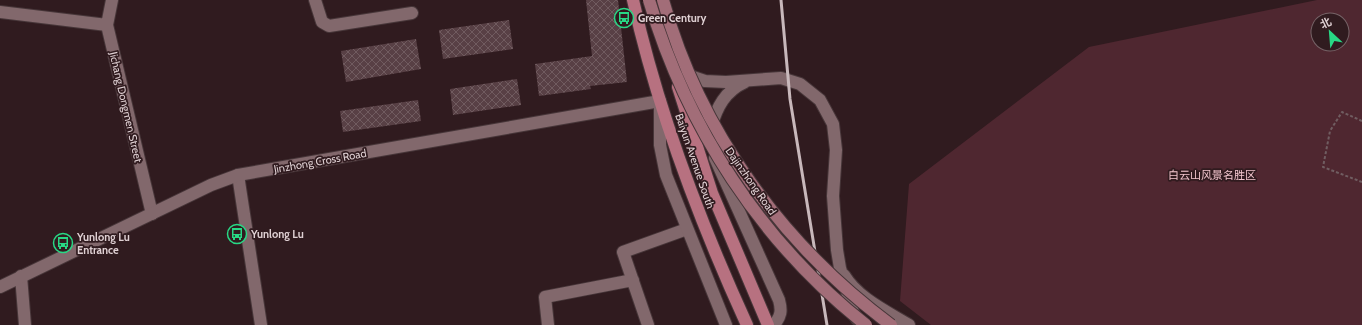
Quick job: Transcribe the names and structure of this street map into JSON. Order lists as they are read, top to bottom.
{
  "streets": {
    "highway": ["Baiyun Avenue South"],
    "main road": ["Dajinzhong Road"],
    "street": ["Jichang Dongmen Street", "Jinzhong Cross Road"]
  },
  "crossings": [
    ["Jichang Dongmen Street", "Jinzhong Cross Road"],
    ["Jinzhong Cross Road", "Baiyun Avenue South"],
    ["Baiyun Avenue South", "Dajinzhong Road"]
  ],
  "parks": ["白云山风景名胜区"],
  "places": {
    "bus stop": ["Green Century", "Yunlong Lu", "Yunlong Lu Entrance"]
  },
  "north": "top left"
}
